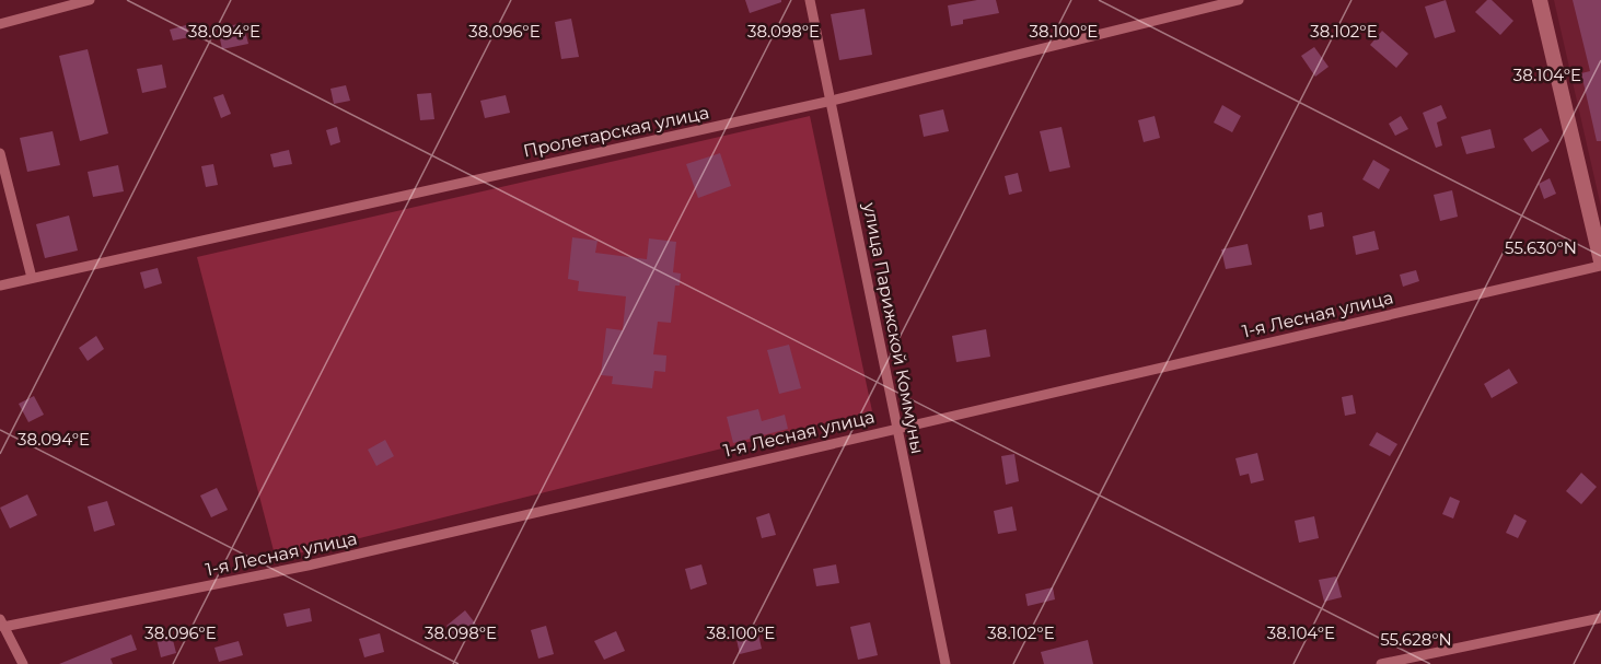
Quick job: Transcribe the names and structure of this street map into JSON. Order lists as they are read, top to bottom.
{
  "streets": {
    "street": ["Пролетарская улица", "1-я Лесная улица", "улица Парижской Коммуны"]
  },
  "crossings": [
    ["Пролетарская улица", "улица Парижской Коммуны"],
    ["1-я Лесная улица", "улица Парижской Коммуны"]
  ],
  "coordinates": [
    "38.094°E",
    "38.096°E",
    "38.098°E",
    "38.100°E",
    "38.102°E",
    "38.104°E",
    "55.630°N",
    "55.628°N"
  ]
}
